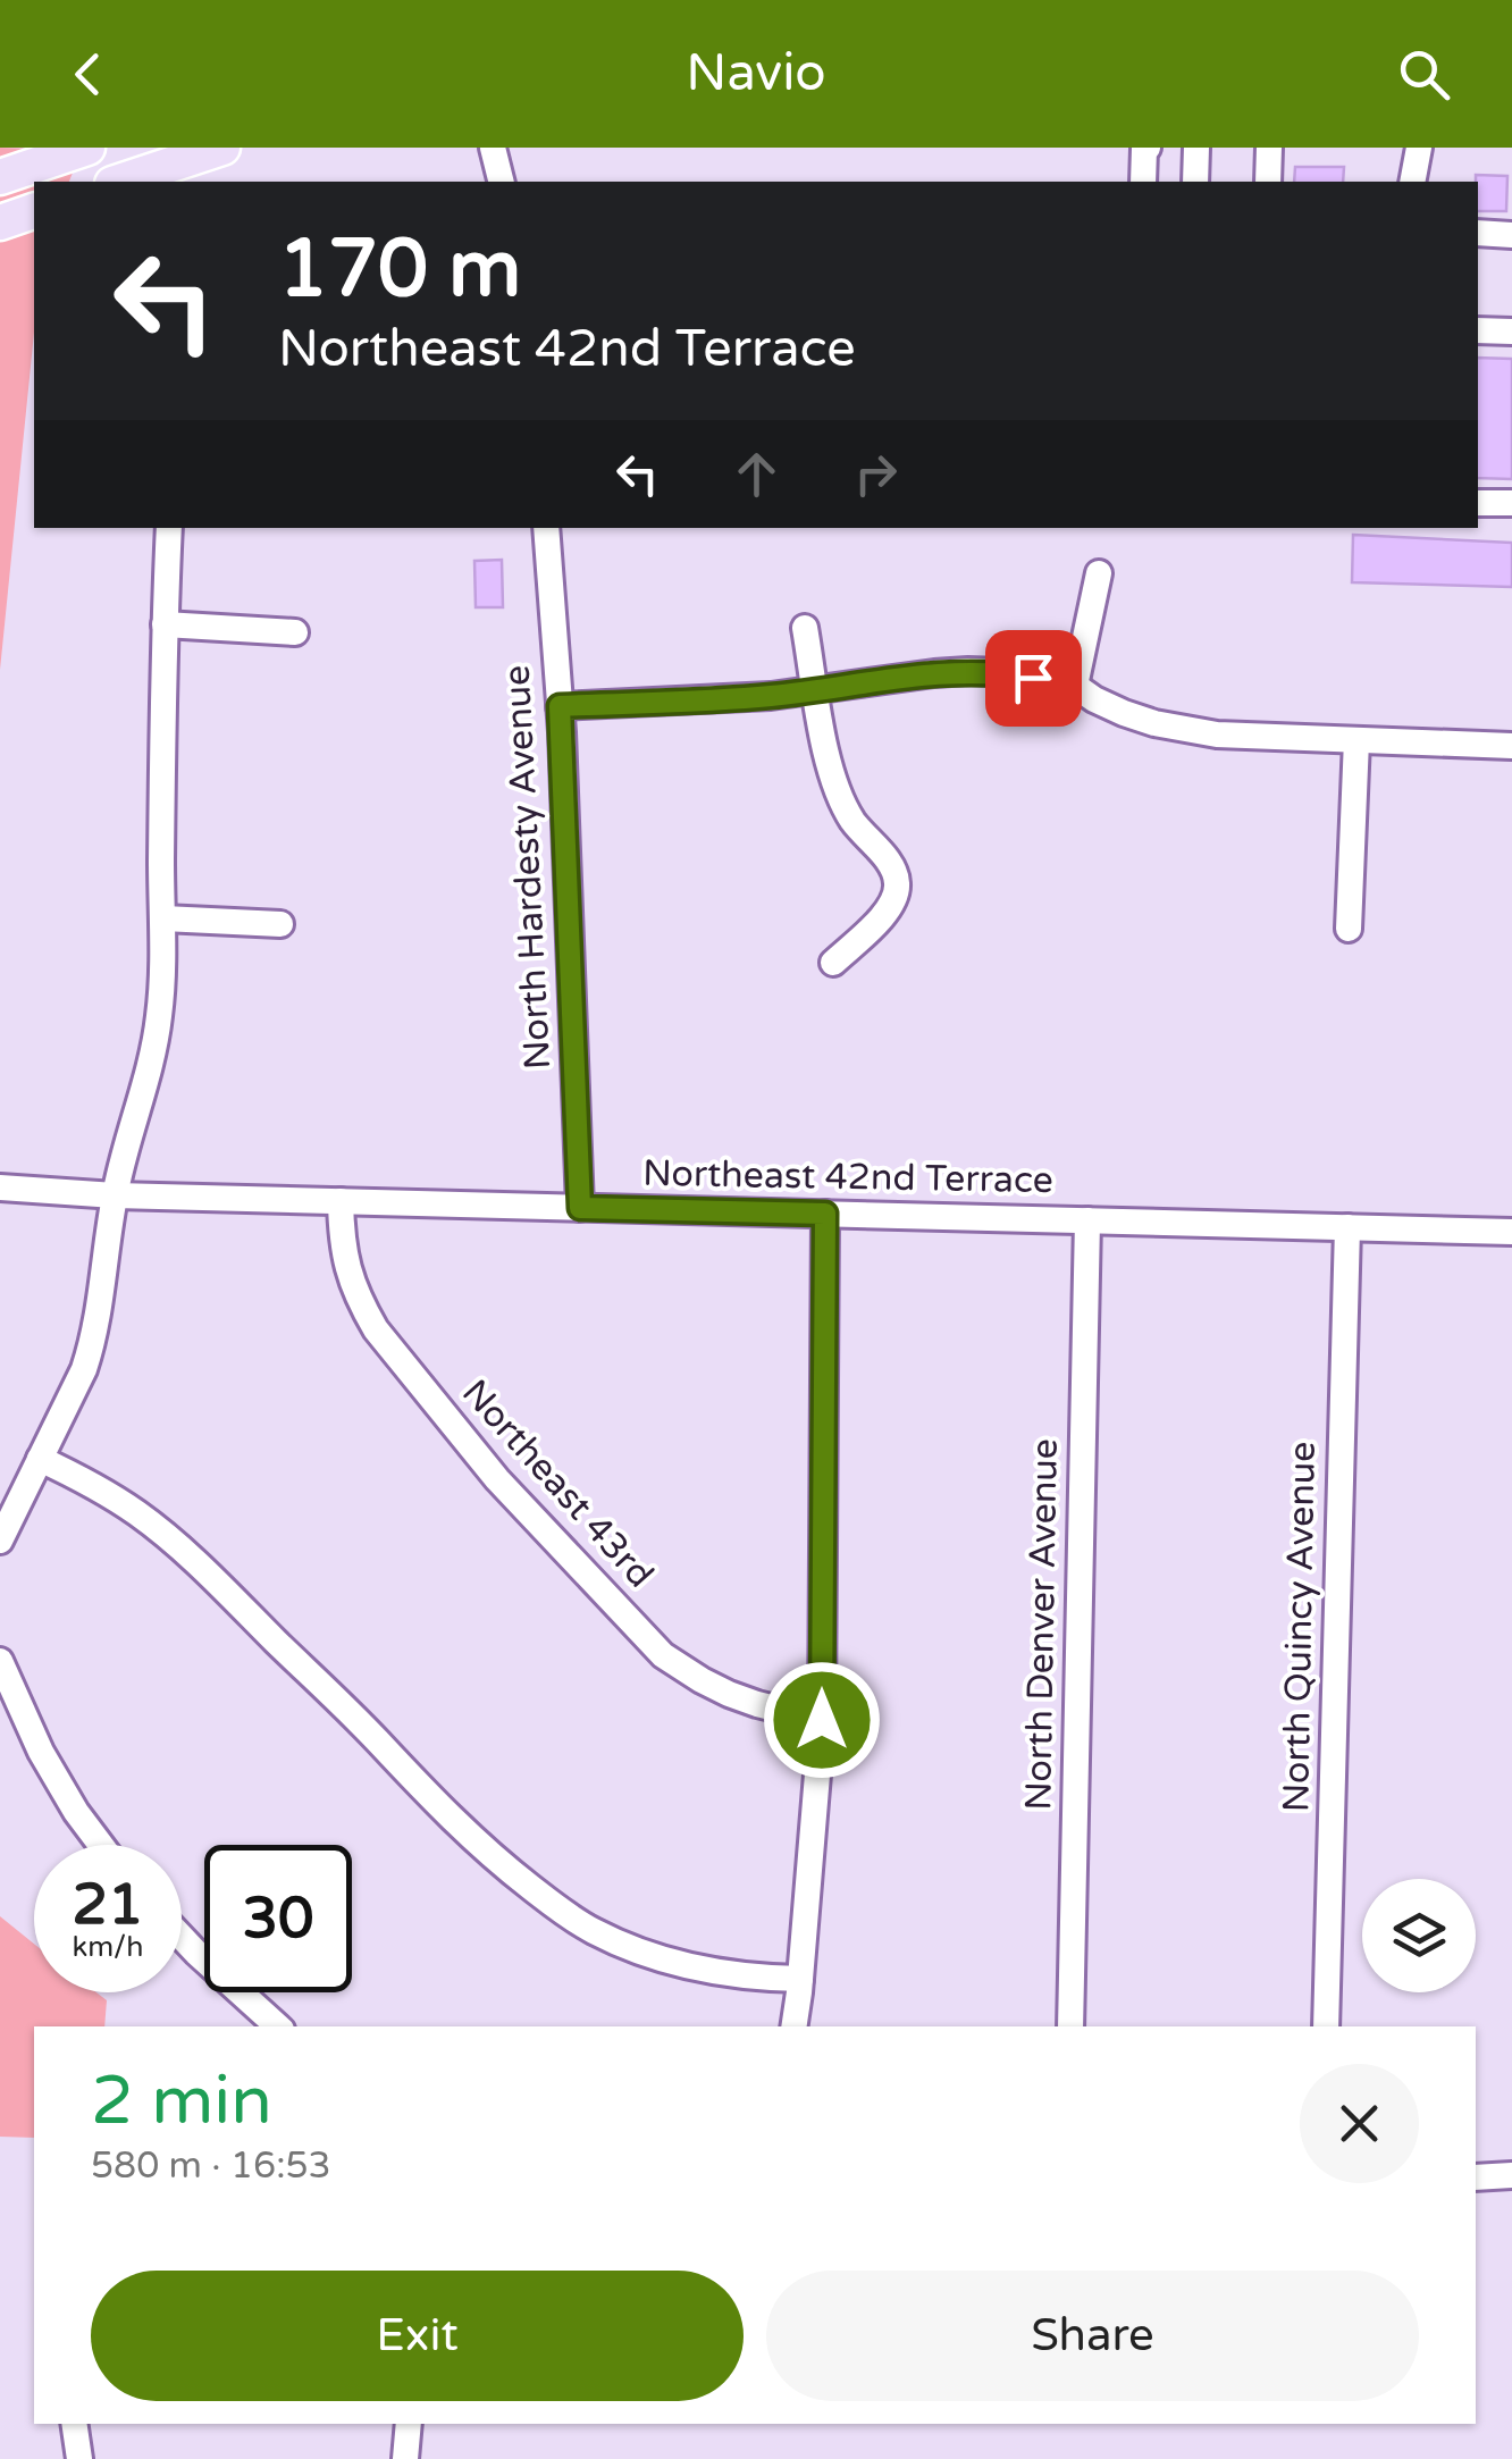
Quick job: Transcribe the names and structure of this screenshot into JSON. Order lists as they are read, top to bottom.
{
  "streets": {
    "street": [
      "North Hardesty Avenue",
      "Northeast 42nd Terrace",
      "Northeast 43rd",
      "North Denver Avenue",
      "North Quincy Avenue"
    ]
  },
  "crossings": [
    ["North Hardesty Avenue", "Northeast 42nd Terrace"],
    ["Northeast 42nd Terrace", "Northeast 43rd"],
    ["Northeast 42nd Terrace", "North Denver Avenue"],
    ["Northeast 42nd Terrace", "North Quincy Avenue"]
  ],
  "page": {
    "header": "Navio",
    "turn": ["170 m", "Northeast 42nd Terrace"],
    "speed": "21 km/h",
    "limit": "30",
    "heading": ["2 min", "580 m · 16:53"],
    "buttons": ["Exit", "Share"]
  }
}
